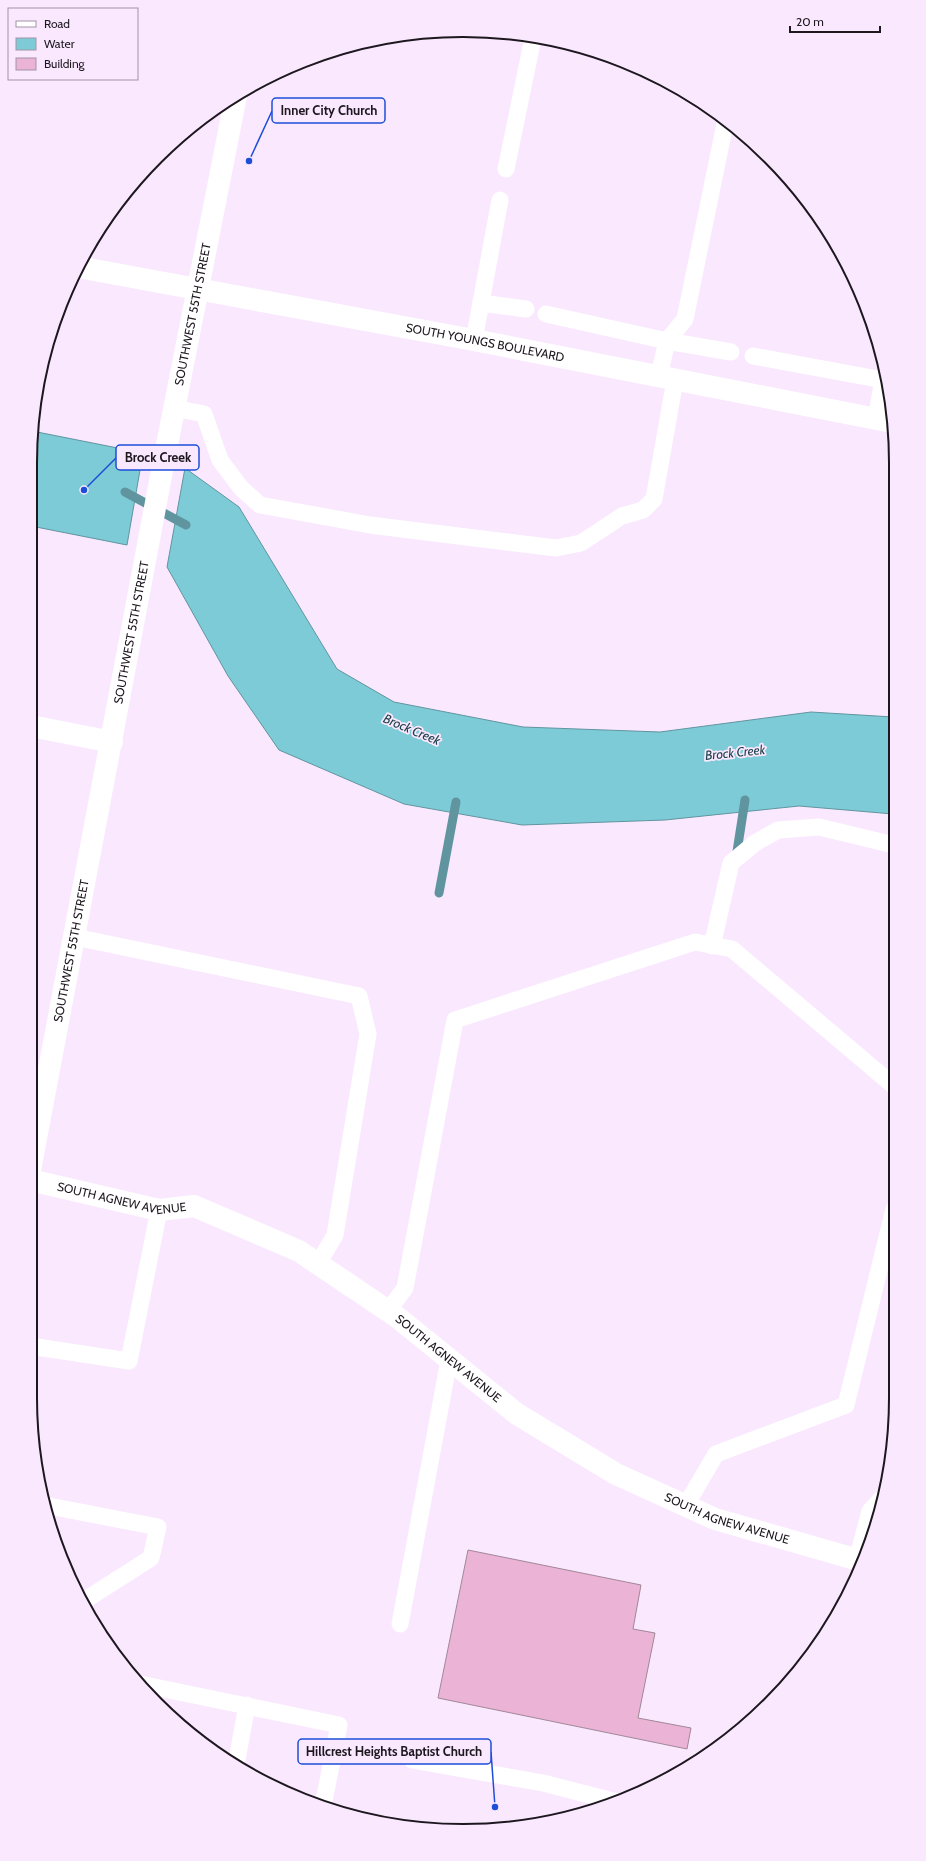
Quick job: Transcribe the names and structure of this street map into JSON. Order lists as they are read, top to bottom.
{
  "streets": {
    "street": ["SOUTHWEST 55TH STREET", "SOUTH YOUNGS BOULEVARD", "SOUTH AGNEW AVENUE"]
  },
  "crossings": [
    ["SOUTHWEST 55TH STREET", "SOUTH YOUNGS BOULEVARD"]
  ],
  "water": ["Brock Creek"],
  "places": ["Inner City Church", "Brock Creek", "Hillcrest Heights Baptist Church"],
  "legend": ["Road", "Water", "Building"],
  "scale_bar": "20 m"
}
